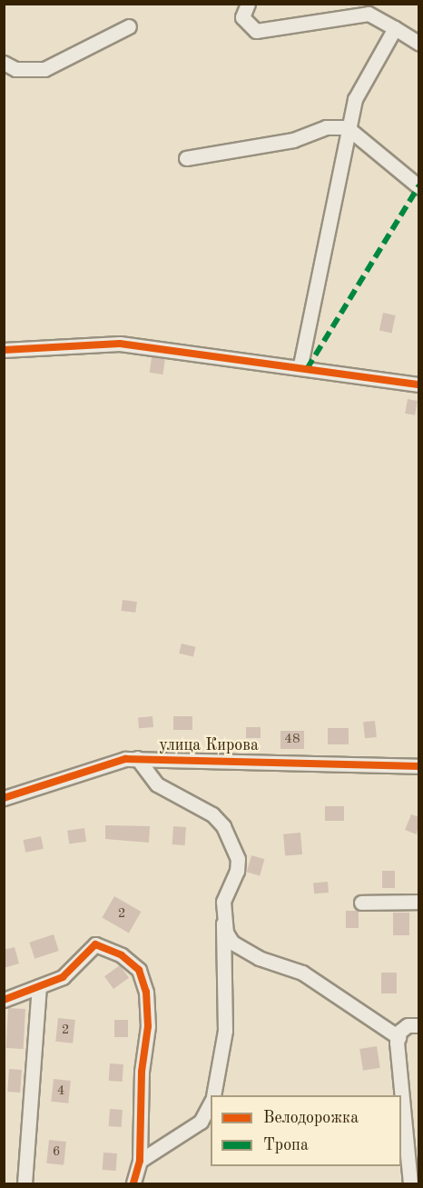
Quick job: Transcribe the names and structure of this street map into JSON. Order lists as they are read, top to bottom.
{
  "streets": {
    "street": ["улица Кирова"]
  },
  "house_numbers": [
    "48",
    "2",
    "2",
    "4",
    "6"
  ],
  "legend": ["Велодорожка", "Тропа"]
}
